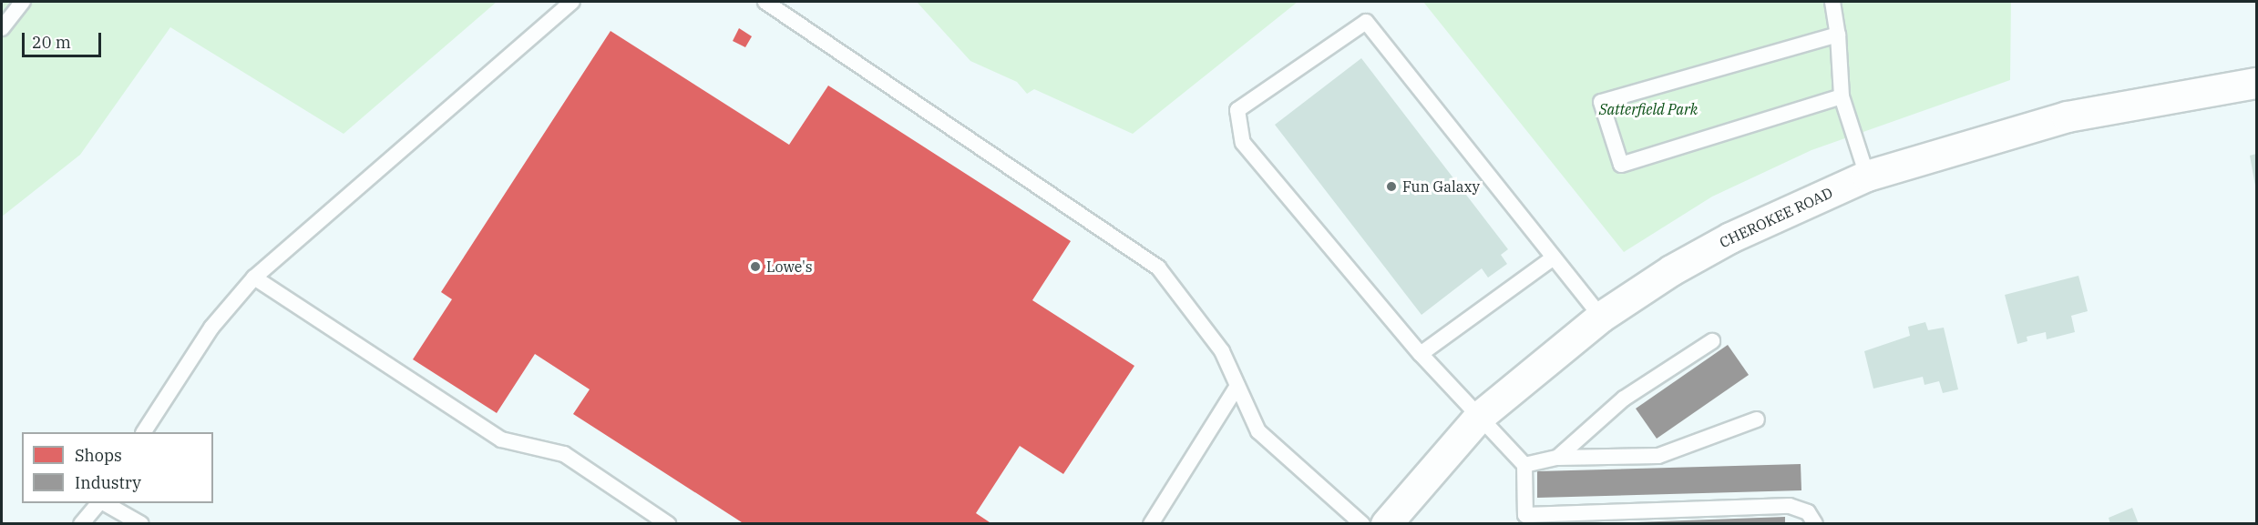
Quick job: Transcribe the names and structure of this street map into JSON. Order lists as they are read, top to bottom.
{
  "streets": {
    "main road": ["CHEROKEE ROAD"]
  },
  "parks": ["Satterfield Park"],
  "places": ["Fun Galaxy", "Lowe's"],
  "legend": ["Shops", "Industry"],
  "scale_bar": "20 m"
}
